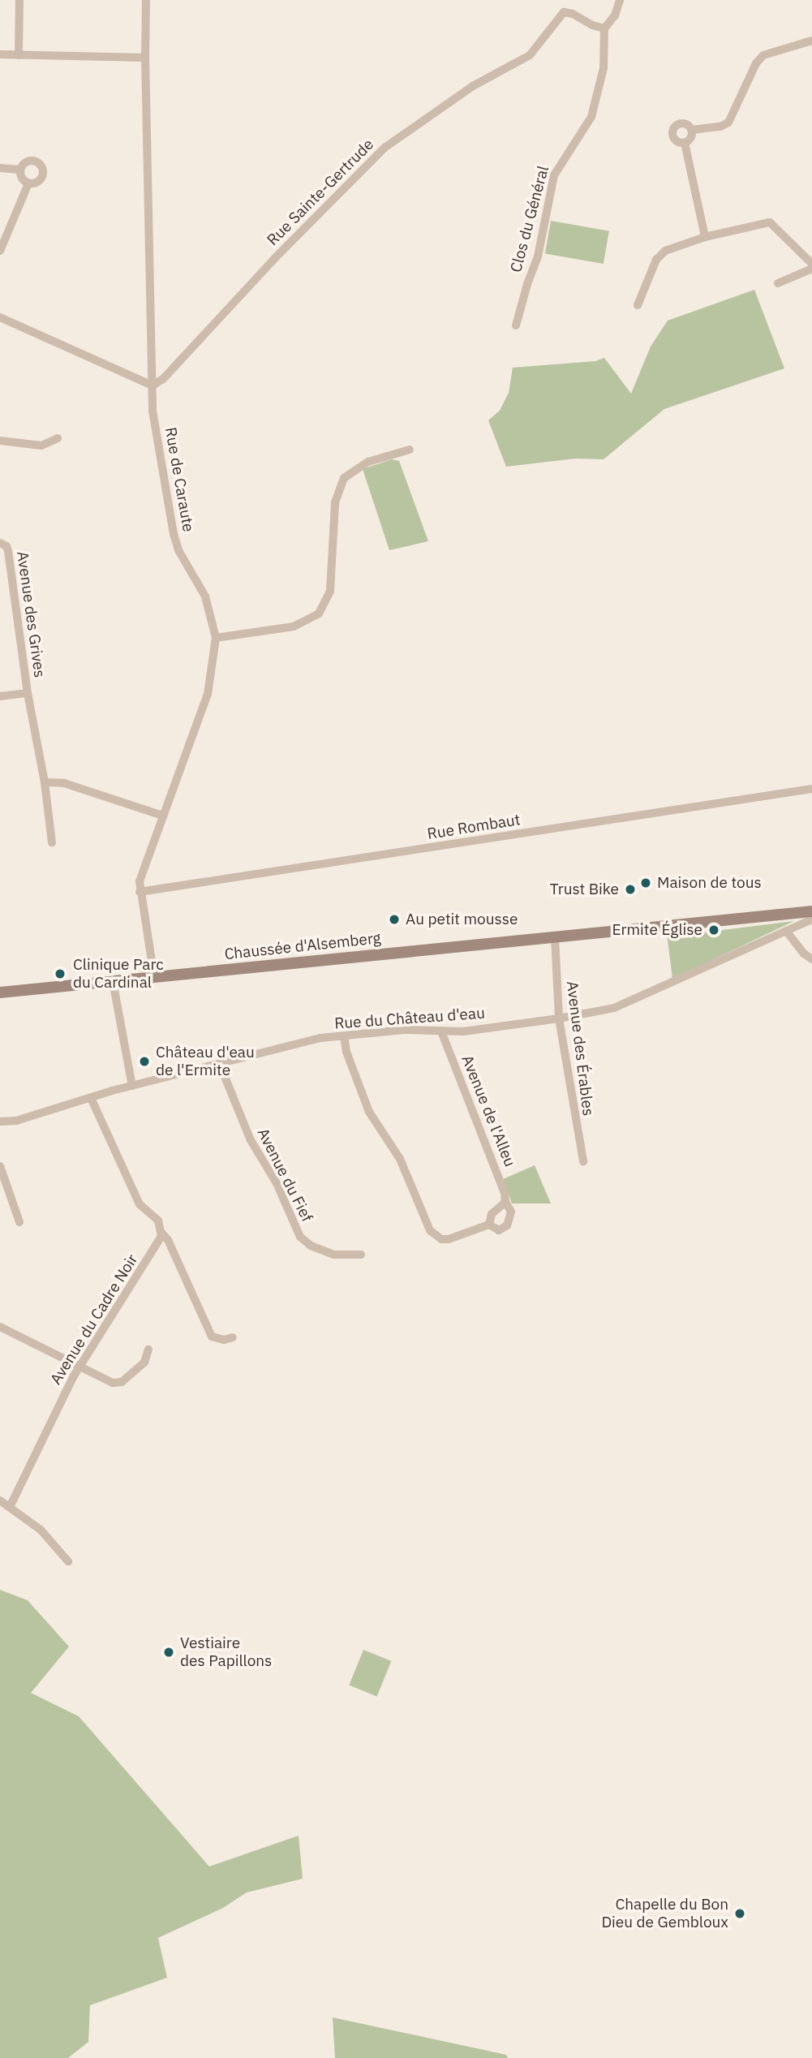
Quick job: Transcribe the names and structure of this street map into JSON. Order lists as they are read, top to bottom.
{
  "streets": {
    "main road": ["Chaussée d'Alsemberg"],
    "street": [
      "Rue Sainte-Gertrude",
      "Clos du Général",
      "Rue de Caraute",
      "Avenue des Grives",
      "Rue Rombaut",
      "Rue du Château d'eau",
      "Avenue des Érables",
      "Avenue de l'Alleu",
      "Avenue du Fief",
      "Avenue du Cadre Noir"
    ]
  },
  "crossings": [
    ["Rue Sainte-Gertrude", "Clos du Général"],
    ["Rue Sainte-Gertrude", "Rue de Caraute"],
    ["Rue de Caraute", "Rue Rombaut"],
    ["Rue de Caraute", "Chaussée d'Alsemberg"],
    ["Chaussée d'Alsemberg", "Avenue des Érables"],
    ["Rue du Château d'eau", "Avenue des Érables"],
    ["Rue du Château d'eau", "Avenue de l'Alleu"],
    ["Rue du Château d'eau", "Avenue du Fief"]
  ],
  "places": [
    "Maison de tous",
    "Trust Bike",
    "Au petit mousse",
    "Ermite Église",
    "Clinique Parc du Cardinal",
    "Château d'eau de l'Ermite",
    "Vestiaire des Papillons",
    "Chapelle du Bon Dieu de Gembloux"
  ]
}
